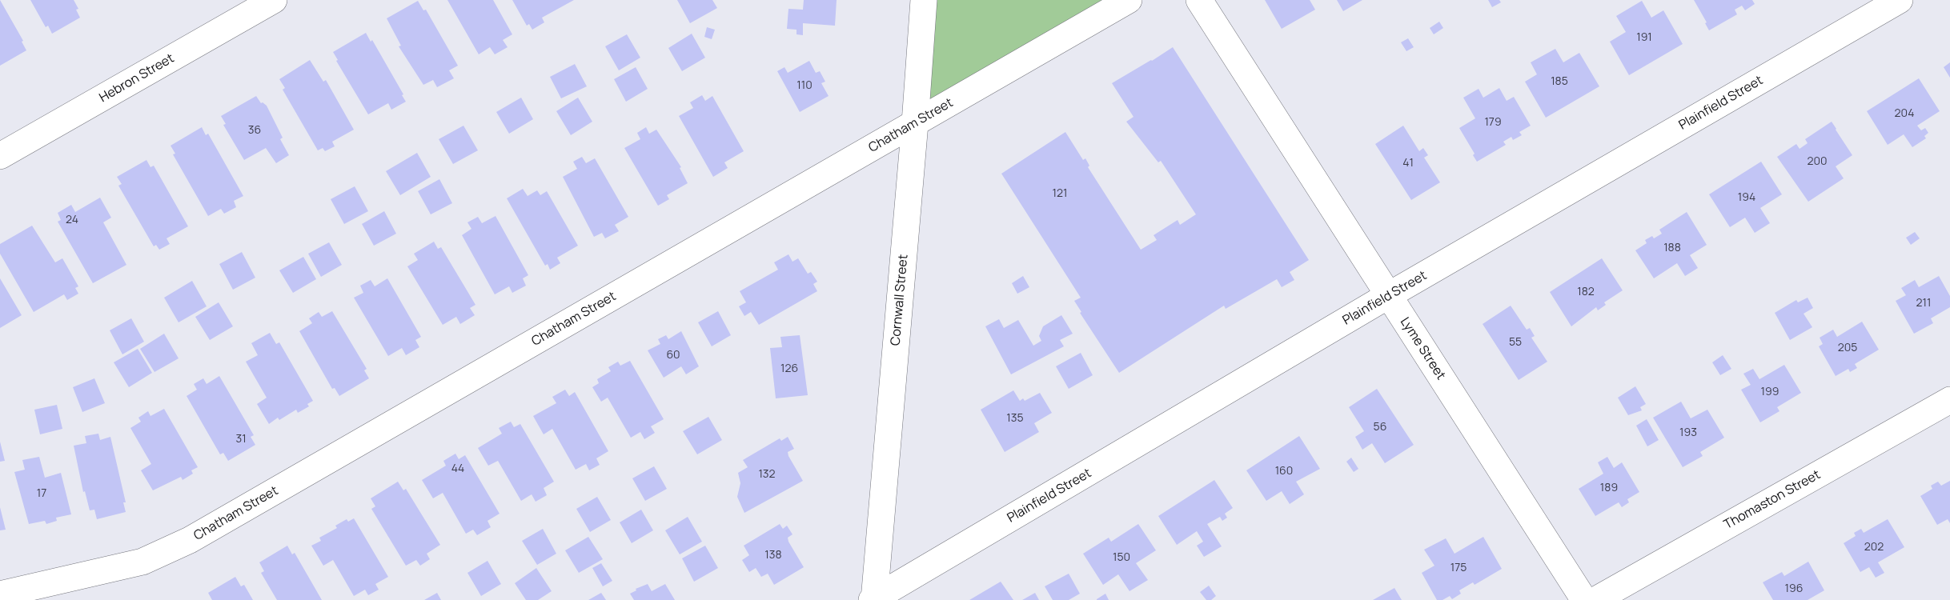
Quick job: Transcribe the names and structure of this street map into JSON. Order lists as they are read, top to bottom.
{
  "streets": {
    "street": [
      "Hebron Street",
      "Plainfield Street",
      "Chatham Street",
      "Cornwall Street",
      "Lyme Street",
      "Thomaston Street"
    ]
  },
  "crossings": [
    ["Plainfield Street", "Cornwall Street"],
    ["Plainfield Street", "Lyme Street"],
    ["Chatham Street", "Cornwall Street"]
  ],
  "house_numbers": [
    "191",
    "185",
    "110",
    "204",
    "179",
    "36",
    "200",
    "41",
    "121",
    "194",
    "24",
    "188",
    "182",
    "211",
    "55",
    "205",
    "60",
    "126",
    "199",
    "135",
    "56",
    "193",
    "31",
    "44",
    "160",
    "132",
    "189",
    "17",
    "202",
    "138",
    "150",
    "175",
    "196"
  ]
}
